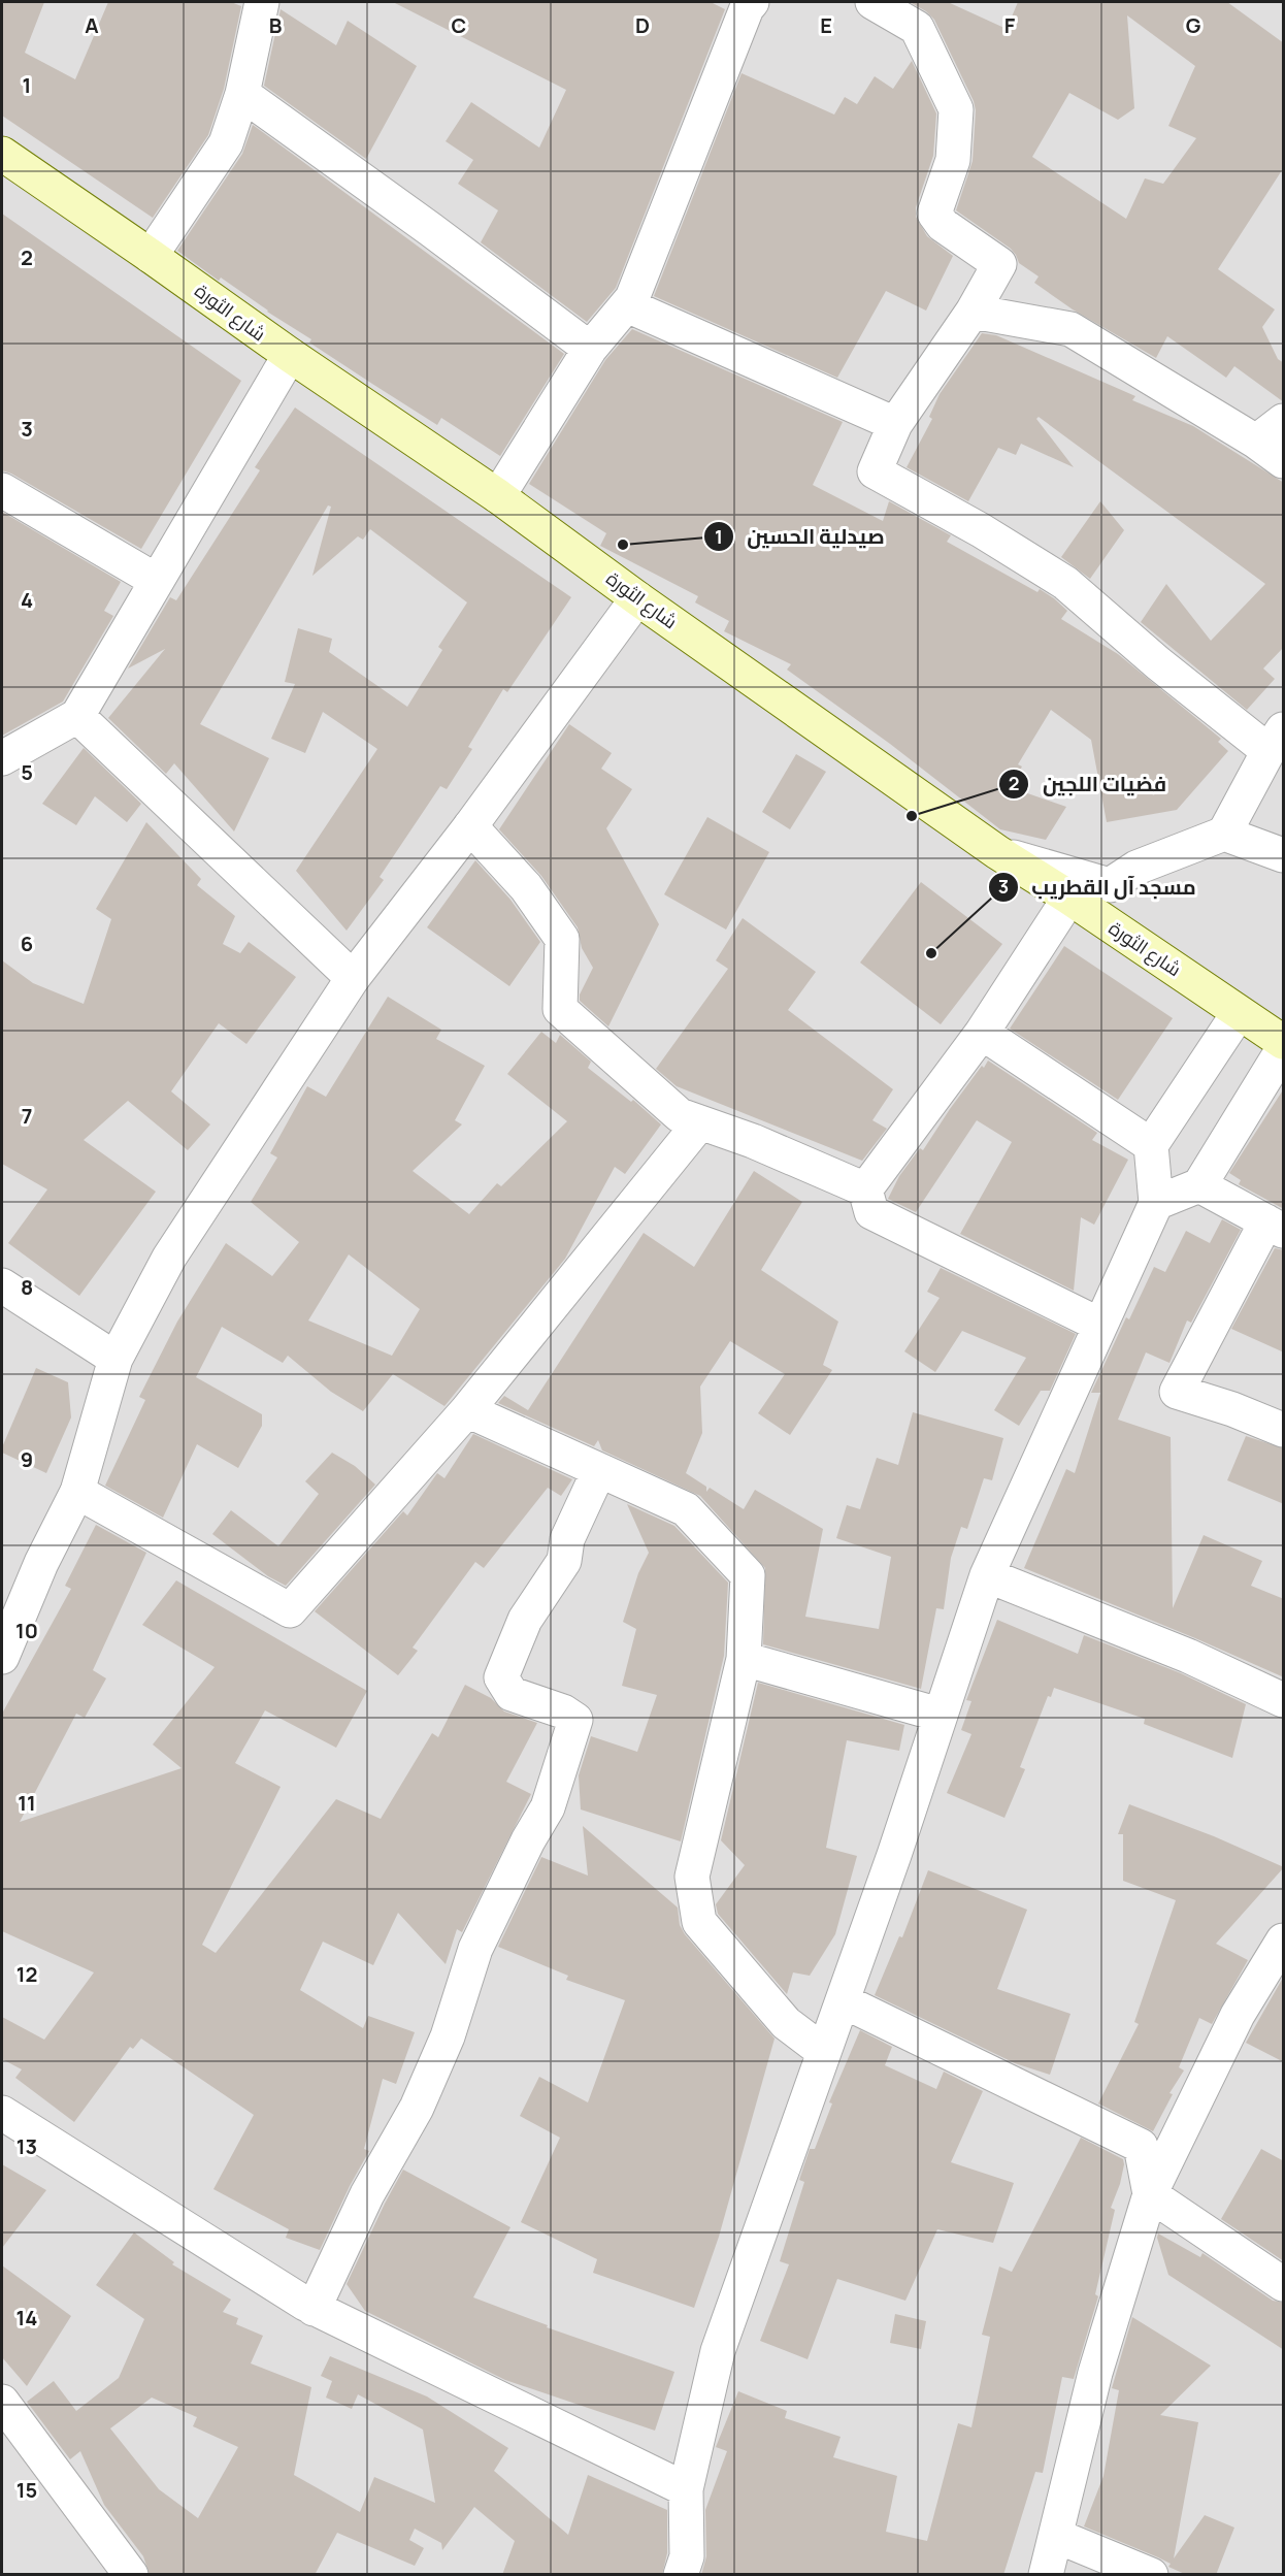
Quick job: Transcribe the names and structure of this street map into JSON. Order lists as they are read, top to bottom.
{
  "streets": {
    "main road": ["شارع الثورة"]
  },
  "places": ["صيدلية الحسين", "فضيات اللجين", "مسجد آل القطريب"],
  "grid": {
    "columns": [
      "A",
      "B",
      "C",
      "D",
      "E",
      "F",
      "G"
    ],
    "rows": [
      "1",
      "2",
      "3",
      "4",
      "5",
      "6",
      "7",
      "8",
      "9",
      "10",
      "11",
      "12",
      "13",
      "14",
      "15"
    ]
  }
}
